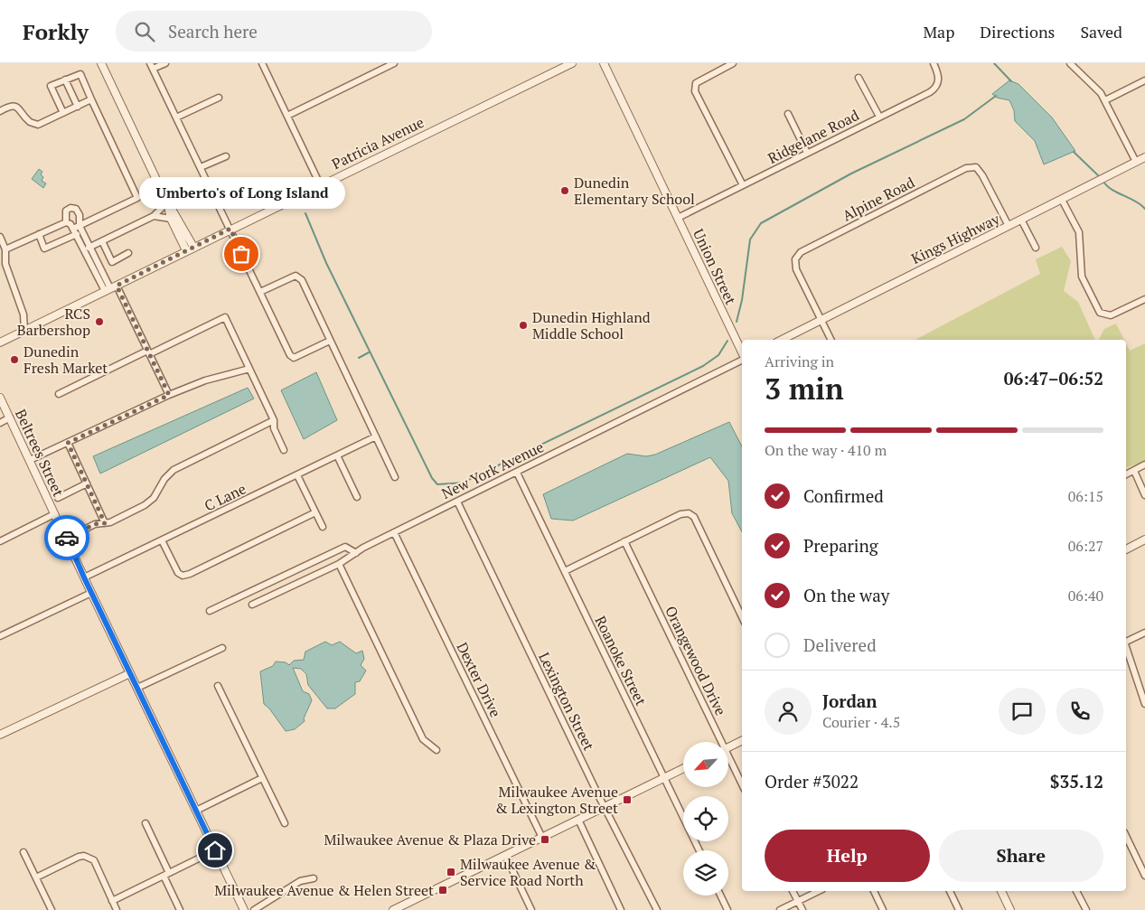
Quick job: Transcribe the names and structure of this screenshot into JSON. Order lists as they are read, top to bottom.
{
  "streets": {
    "street": [
      "Ridgelane Road",
      "Patricia Avenue",
      "Alpine Road",
      "Kings Highway",
      "Union Street",
      "Beltrees Street",
      "New York Avenue",
      "C Lane",
      "Roanoke Street",
      "Orangewood Drive",
      "Dexter Drive",
      "Lexington Street"
    ]
  },
  "crossings": [
    ["Ridgelane Road", "Union Street"],
    ["Alpine Road", "Kings Highway"],
    ["Beltrees Street", "C Lane"],
    ["New York Avenue", "Roanoke Street"],
    ["New York Avenue", "Dexter Drive"],
    ["New York Avenue", "Lexington Street"]
  ],
  "places": {
    "other": [
      "Dunedin Elementary School",
      "Umberto's of Long Island",
      "RCS Barbershop",
      "Dunedin Highland Middle School",
      "Dunedin Fresh Market"
    ],
    "transit": [
      "Milwaukee Avenue & Lexington Street",
      "Milwaukee Avenue & Plaza Drive",
      "Milwaukee Avenue & Service Road North",
      "Milwaukee Avenue & Helen Street"
    ]
  },
  "north": "bottom left",
  "page": {
    "header": "Forkly",
    "search": "Search here",
    "nav": ["Map", "Directions", "Saved"],
    "bubble": "Umberto's of Long Island",
    "heading": ["3 min", "Arriving in", "06:47–06:52"],
    "panel": [
      "Jordan",
      "Courier · 4.5",
      "Order #3022",
      "$35.12"
    ],
    "bar": "On the way · 410 m",
    "list": [
      ["Confirmed", "06:15"],
      ["Preparing", "06:27"],
      ["On the way", "06:40"],
      "Delivered"
    ],
    "buttons": ["Help", "Share"]
  }
}
